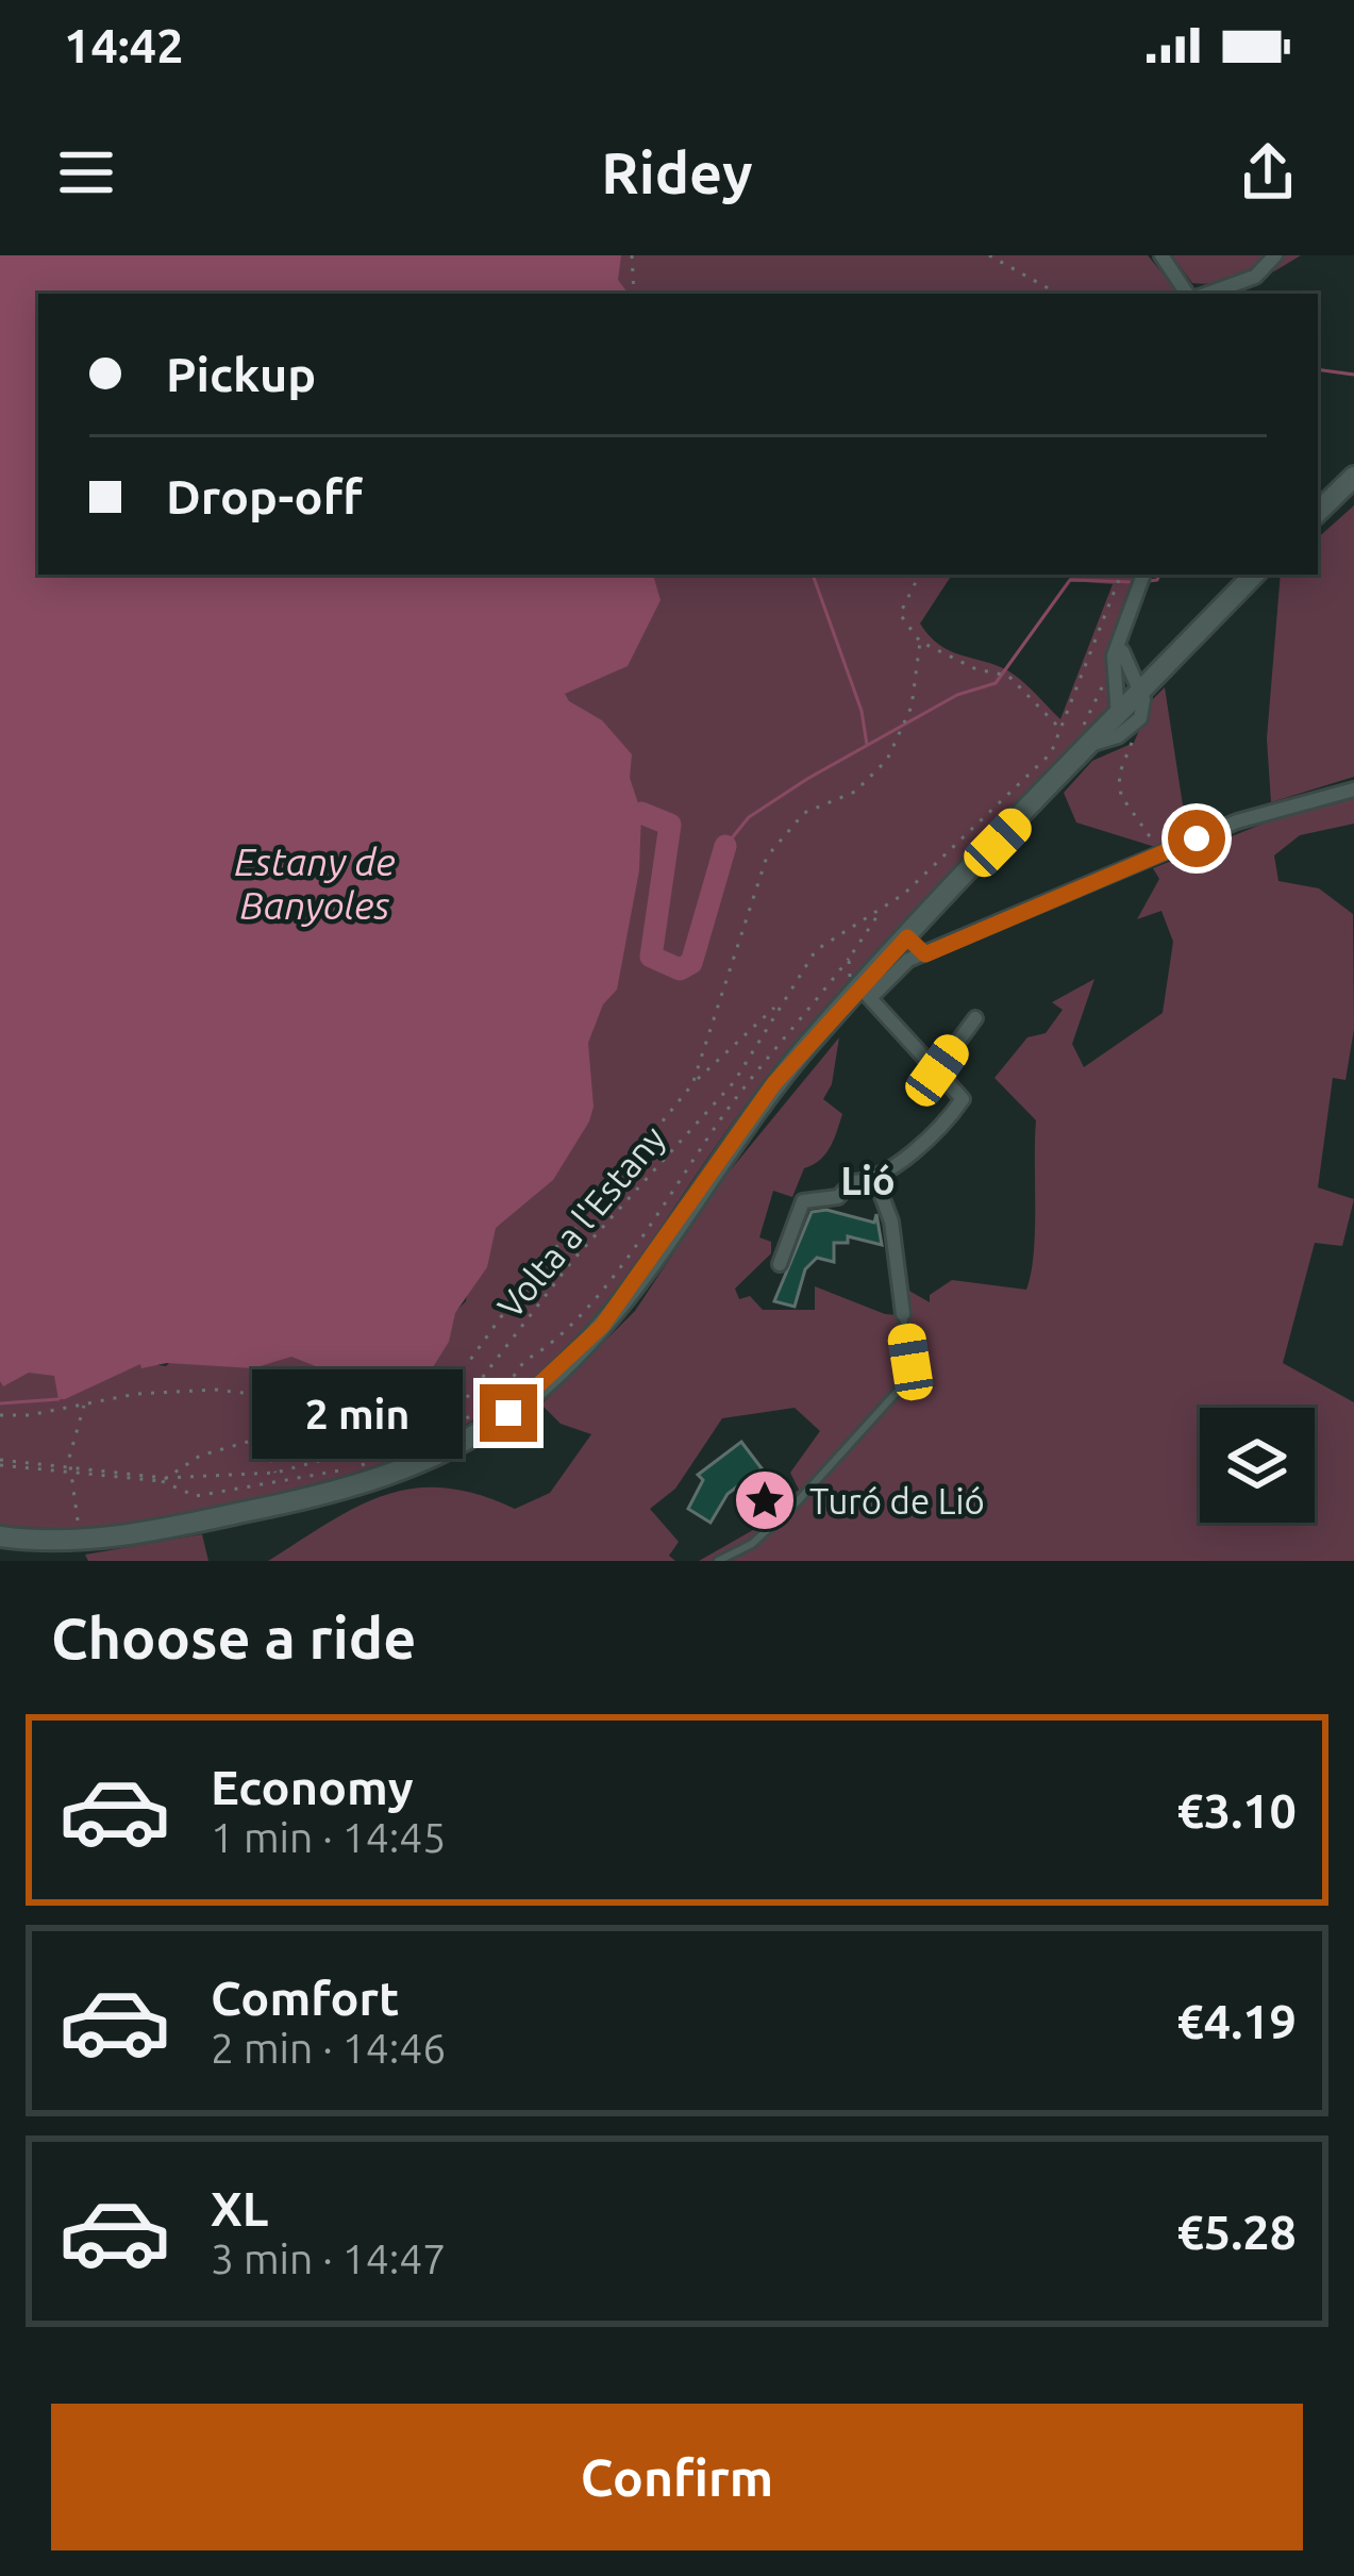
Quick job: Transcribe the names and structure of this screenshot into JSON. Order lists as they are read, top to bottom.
{
  "streets": {
    "path": ["Volta a l'Estany"]
  },
  "districts": ["Lió"],
  "water": ["Estany de Banyoles"],
  "places": {
    "place": ["Turó de Lió"]
  },
  "page": {
    "status": "14:42",
    "header": "Ridey",
    "banner": ["Pickup", "Drop-off"],
    "bubble": "2 min",
    "heading": "Choose a ride",
    "list": [
      {
        "name": "Economy",
        "note": "1 min · 14:45",
        "value": "€3.10"
      },
      {
        "name": "Comfort",
        "note": "2 min · 14:46",
        "value": "€4.19"
      },
      {
        "name": "XL",
        "note": "3 min · 14:47",
        "value": "€5.28"
      }
    ],
    "buttons": "Confirm"
  }
}
